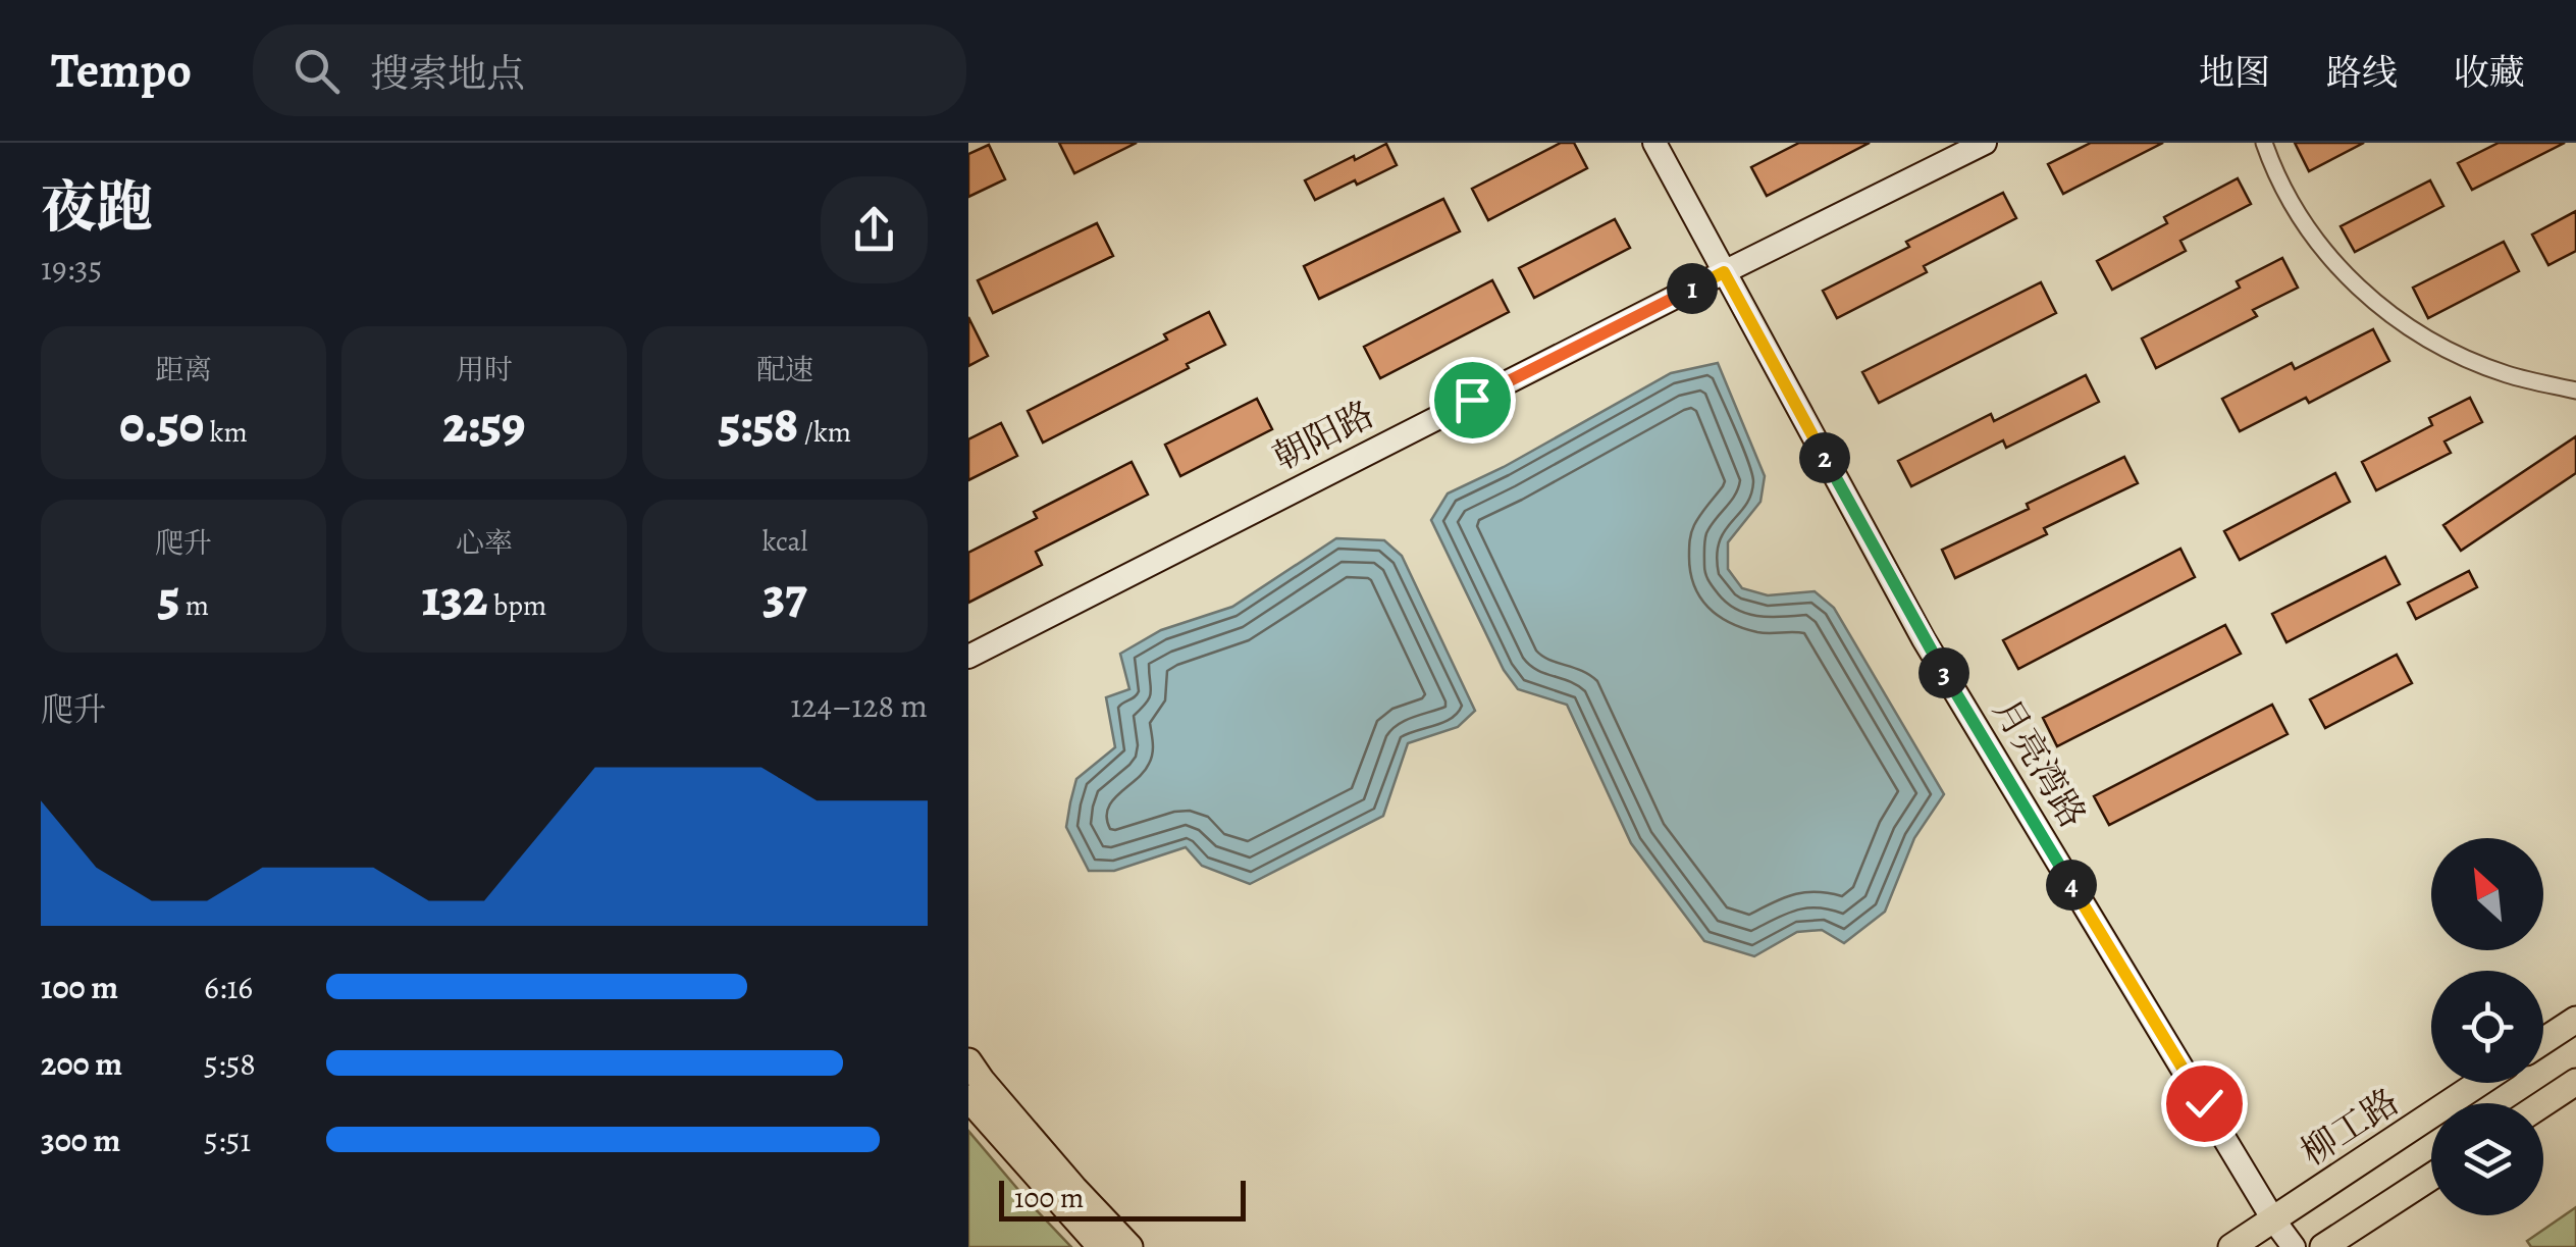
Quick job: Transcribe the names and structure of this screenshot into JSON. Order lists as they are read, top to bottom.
{
  "streets": {
    "main road": ["柳工路"],
    "street": ["朝阳路", "月亮湾路"]
  },
  "crossings": [
    ["朝阳路", "月亮湾路"],
    ["月亮湾路", "柳工路"]
  ],
  "scale_bar": "100 m",
  "north": "top left",
  "page": {
    "header": "Tempo",
    "search": "搜索地点",
    "nav": ["地图", "路线", "收藏"],
    "heading": ["夜跑", "19:35"],
    "pins": [
      "1",
      "2",
      "3",
      "4"
    ],
    "stats": [
      ["距离", "0.50 km"],
      ["用时", "2:59"],
      ["配速", "5:58 /km"],
      ["爬升", "5 m"],
      ["心率", "132 bpm"],
      ["kcal", "37"]
    ],
    "chart": ["爬升", "124–128 m"],
    "list": [
      {
        "name": "100 m",
        "note": "6:16"
      },
      {
        "name": "200 m",
        "note": "5:58"
      },
      {
        "name": "300 m",
        "note": "5:51"
      }
    ],
    "scale": "100 m"
  }
}
